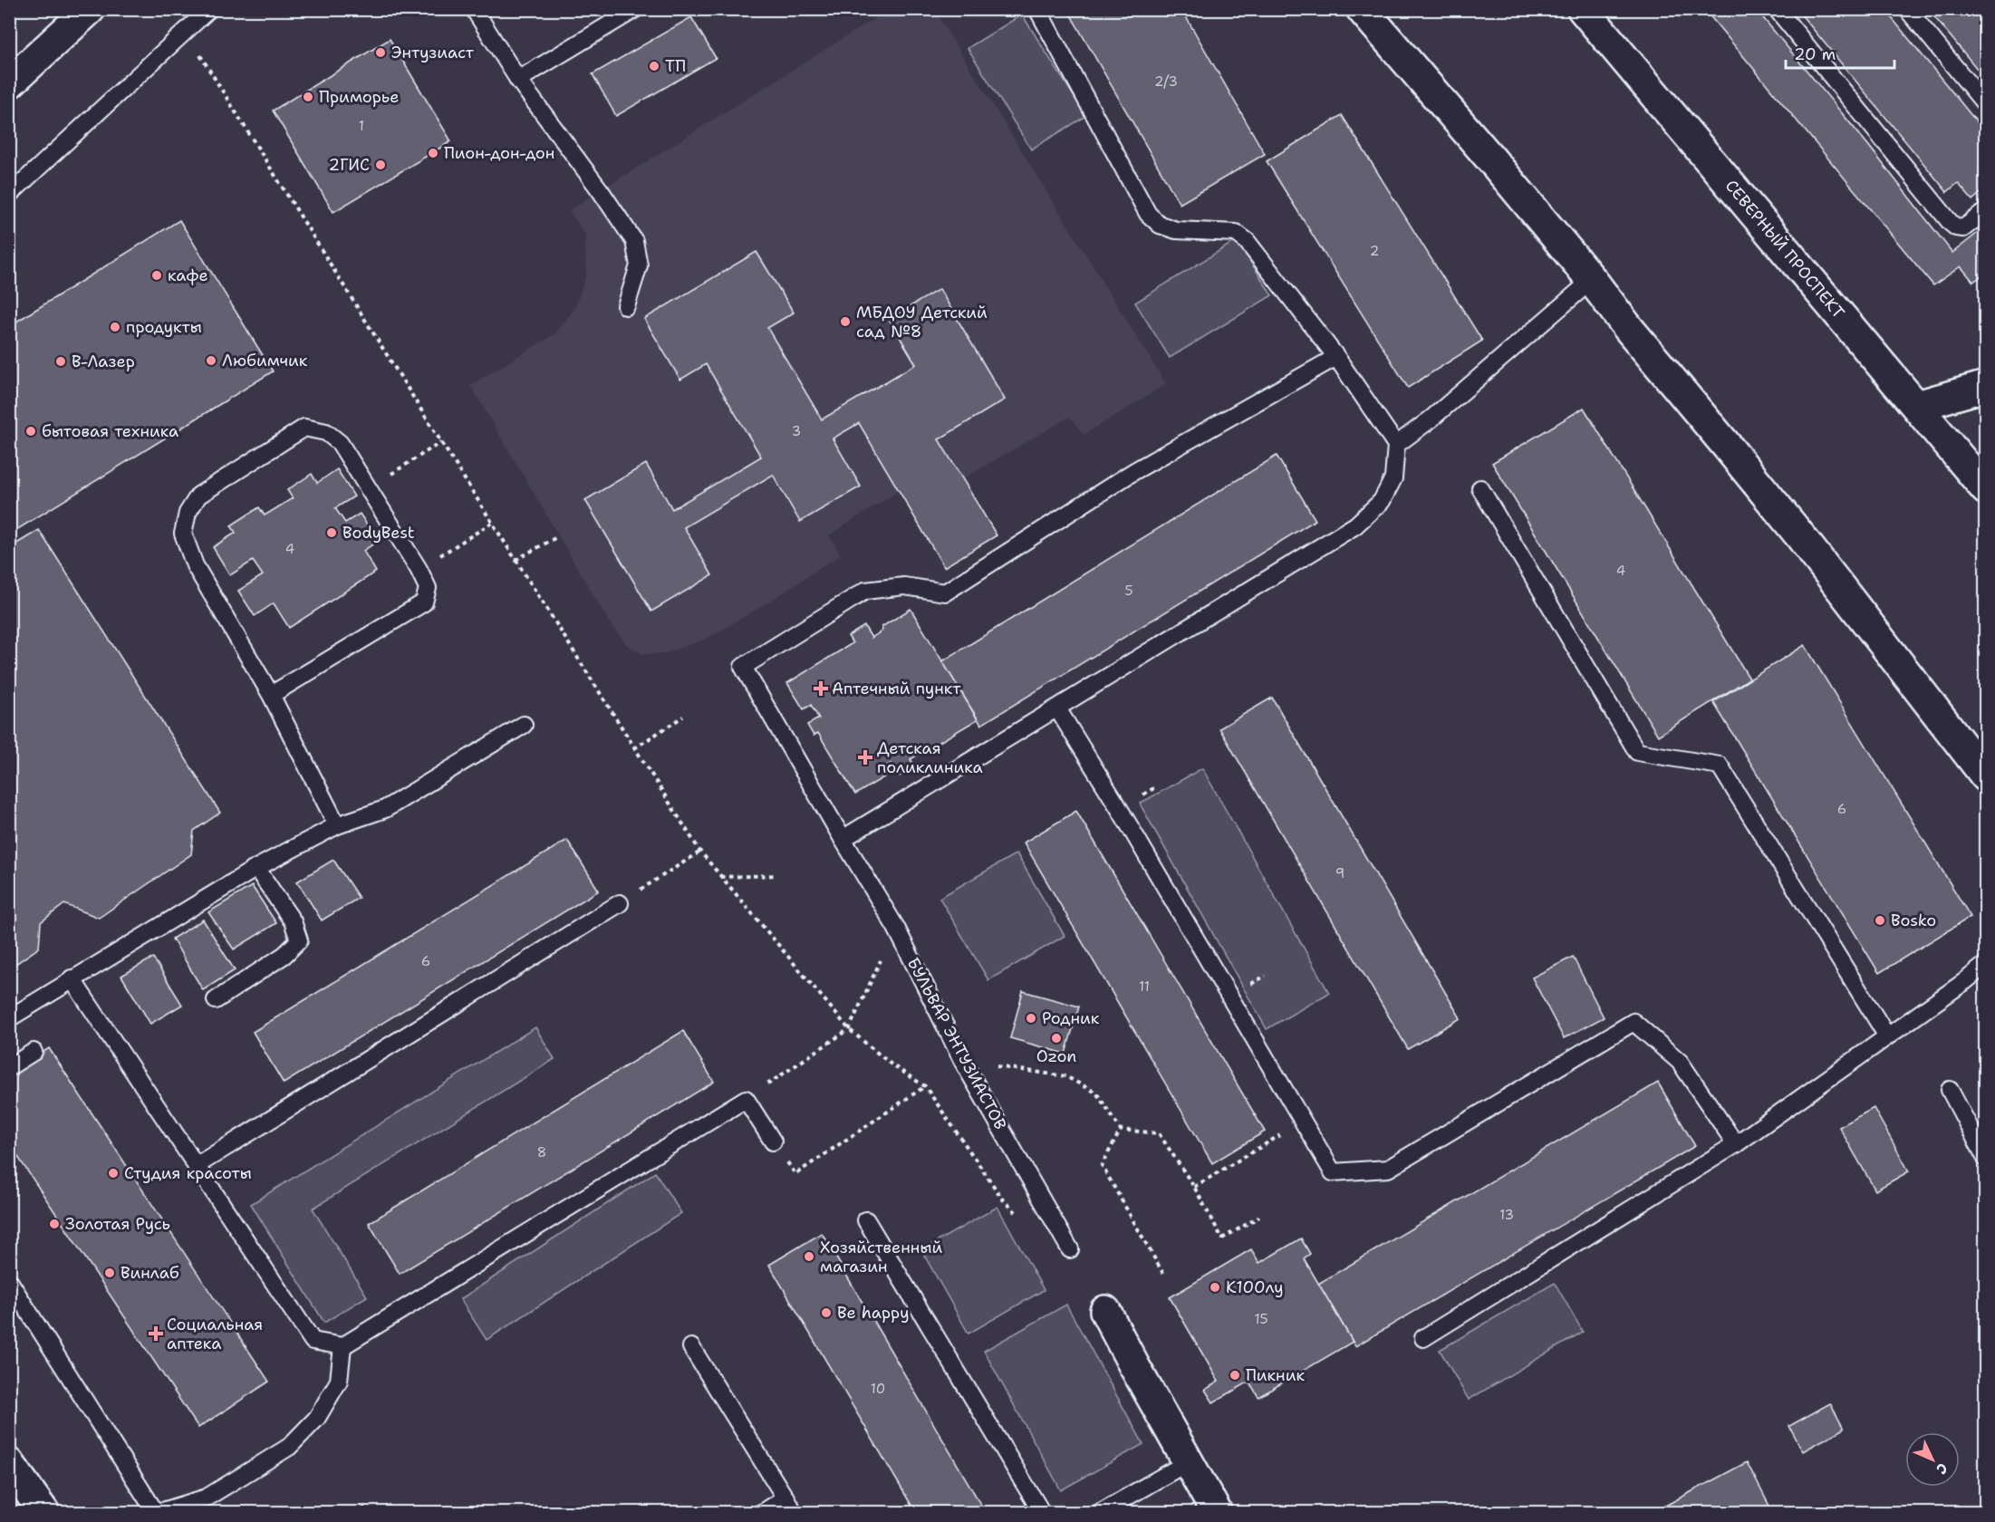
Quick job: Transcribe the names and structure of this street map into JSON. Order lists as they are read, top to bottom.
{
  "streets": {
    "street": ["СЕВЕРНЫЙ ПРОСПЕКТ"],
    "lane": ["БУЛЬВАР ЭНТУЗИАСТОВ"]
  },
  "places": {
    "other": [
      "Энтузиаст",
      "ТП",
      "Приморье",
      "Пион-дон-дон",
      "2ГИС",
      "кафе",
      "МБДОУ Детский сад №8",
      "продукты",
      "Любимчик",
      "В-Лазер",
      "бытовая техника",
      "BodyBest",
      "Bosko",
      "Родник",
      "Ozon",
      "Студия красоты",
      "Золотая Русь",
      "Хозяйственный магазин",
      "Винлаб",
      "К100лу",
      "Be happy",
      "Пикник"
    ],
    "health": ["Аптечный пункт", "Детская поликлиника", "Социальная аптека"]
  },
  "house_numbers": [
    "2/3",
    "1",
    "2",
    "3",
    "4",
    "4",
    "5",
    "6",
    "9",
    "6",
    "11",
    "8",
    "13",
    "15",
    "10"
  ],
  "scale_bar": "20 m",
  "north": "bottom right"
}
